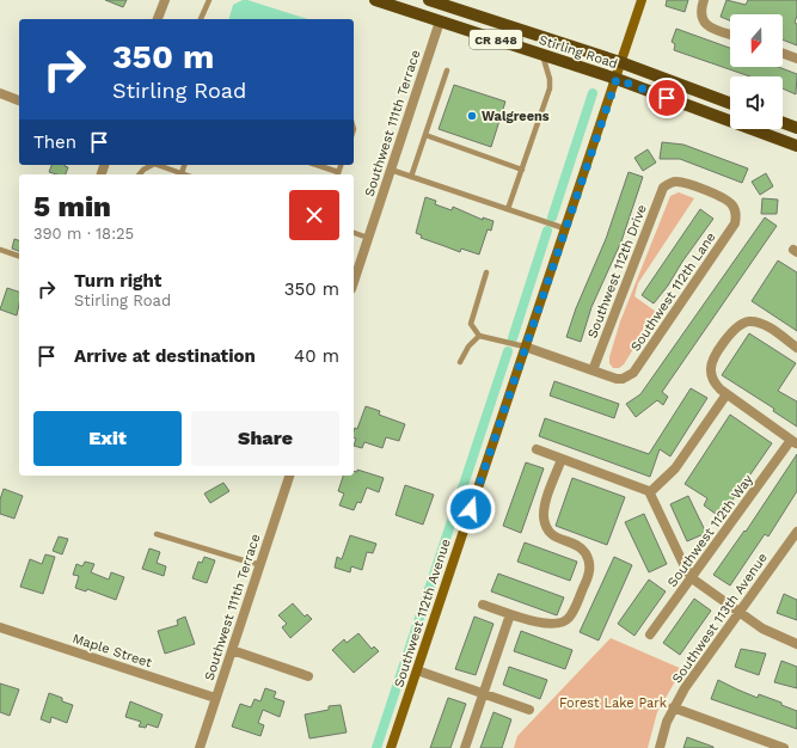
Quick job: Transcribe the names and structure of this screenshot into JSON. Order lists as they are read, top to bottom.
{
  "streets": {
    "main road": ["CR 848", "Stirling Road"],
    "street": [
      "Southwest 111th Terrace",
      "Southwest 112th Drive",
      "Southwest 112th Lane",
      "Southwest 112th Way",
      "Southwest 112th Avenue",
      "Southwest 113th Avenue",
      "Maple Street"
    ]
  },
  "crossings": [
    ["Stirling Road", "Southwest 111th Terrace"],
    ["Stirling Road", "Southwest 112th Avenue"],
    ["Southwest 111th Terrace", "Maple Street"],
    ["Southwest 112th Drive", "Southwest 112th Lane"]
  ],
  "parks": ["Forest Lake Park"],
  "places": ["Walgreens"],
  "north": "bottom",
  "page": {
    "turn": ["350 m", "Stirling Road"],
    "then": "Then",
    "heading": ["5 min", "390 m · 18:25"],
    "list": [
      {
        "name": "Turn right",
        "note": "Stirling Road",
        "value": "350 m"
      },
      {
        "name": "Arrive at destination",
        "value": "40 m"
      }
    ],
    "buttons": ["Exit", "Share"]
  }
}
